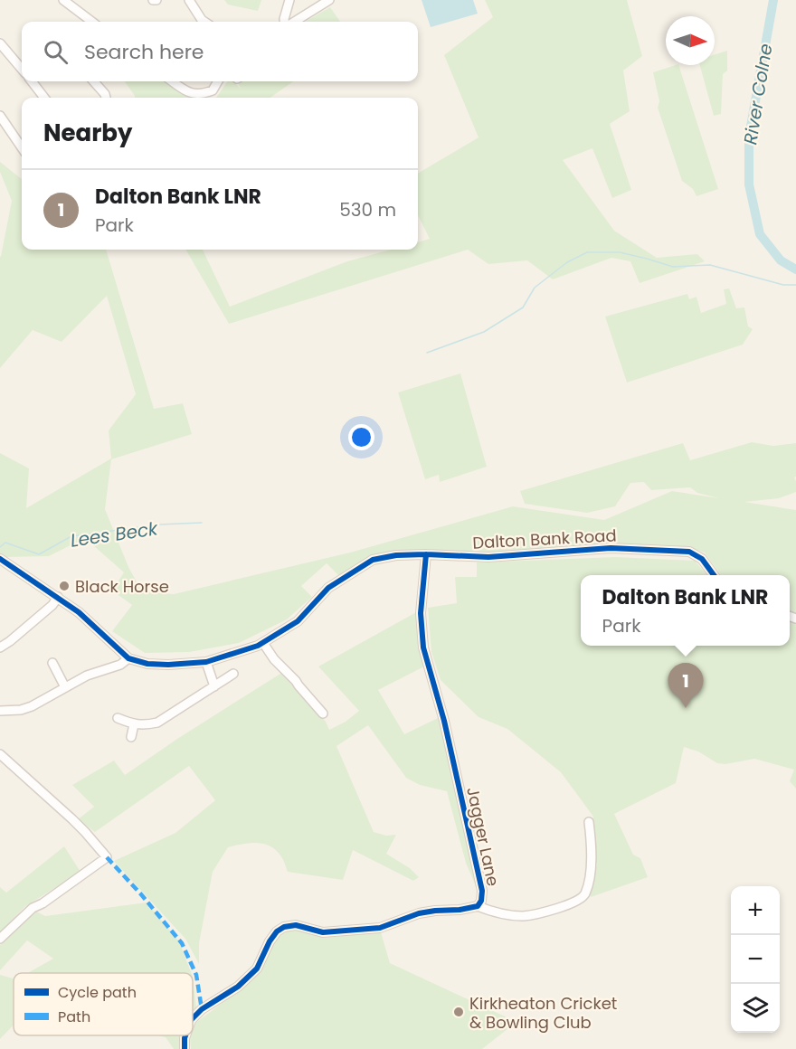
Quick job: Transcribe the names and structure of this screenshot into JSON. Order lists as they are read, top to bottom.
{
  "streets": {
    "street": ["Dalton Bank Road", "Jagger Lane"]
  },
  "crossings": [
    ["Dalton Bank Road", "Jagger Lane"]
  ],
  "water": ["River Colne", "Lees Beck"],
  "places": ["Black Horse", "Kirkheaton Cricket & Bowling Club"],
  "legend": ["Cycle path", "Path"],
  "north": "right",
  "page": {
    "search": "Search here",
    "heading": "Nearby",
    "list": [
      {
        "mark": "1",
        "name": "Dalton Bank LNR",
        "note": "Park",
        "value": "530 m"
      }
    ],
    "popup": ["Dalton Bank LNR", "Park"],
    "pins": "1",
    "map_buttons": ["+", "−"]
  }
}
